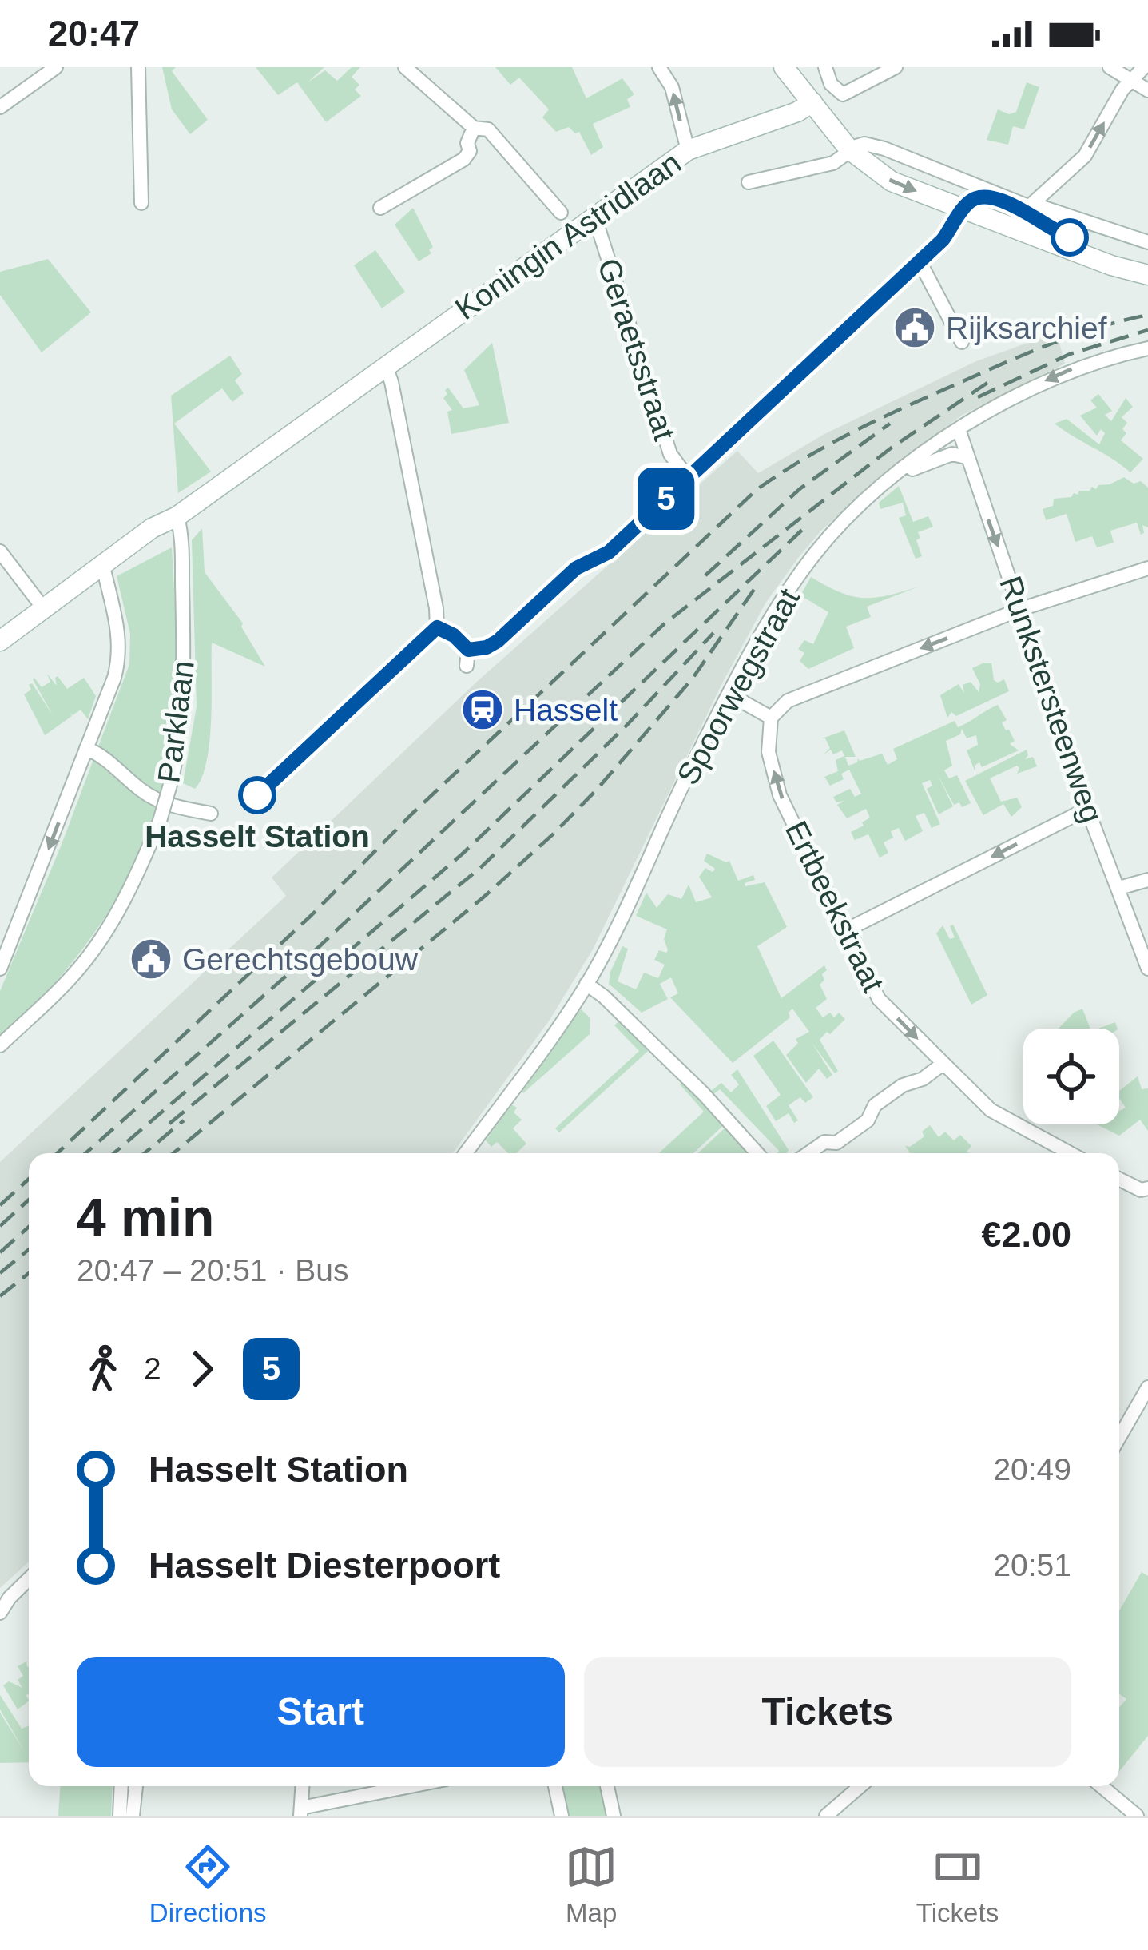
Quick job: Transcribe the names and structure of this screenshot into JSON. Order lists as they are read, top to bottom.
{
  "streets": {
    "main road": ["Koningin Astridlaan"],
    "street": [
      "Geraetsstraat",
      "Spoorwegstraat",
      "Runkstersteenweg",
      "Parklaan",
      "Ertbeekstraat"
    ]
  },
  "crossings": [
    ["Koningin Astridlaan", "Geraetsstraat"],
    ["Koningin Astridlaan", "Parklaan"],
    ["Spoorwegstraat", "Runkstersteenweg"]
  ],
  "places": {
    "public building": ["Rijksarchief", "Gerechtsgebouw"],
    "station": ["Hasselt"],
    "other": ["Hasselt Station"]
  },
  "lines": ["bus line 5"],
  "page": {
    "status": "20:47",
    "on_map": "5",
    "heading": ["4 min", "20:47 – 20:51 · Bus", "€2.00"],
    "legs": ["2", "5"],
    "list": [
      {
        "name": "Hasselt Station",
        "value": "20:49"
      },
      {
        "name": "Hasselt Diesterpoort",
        "value": "20:51"
      }
    ],
    "buttons": ["Start", "Tickets"],
    "tabs": ["Directions", "Map", "Tickets"]
  }
}
